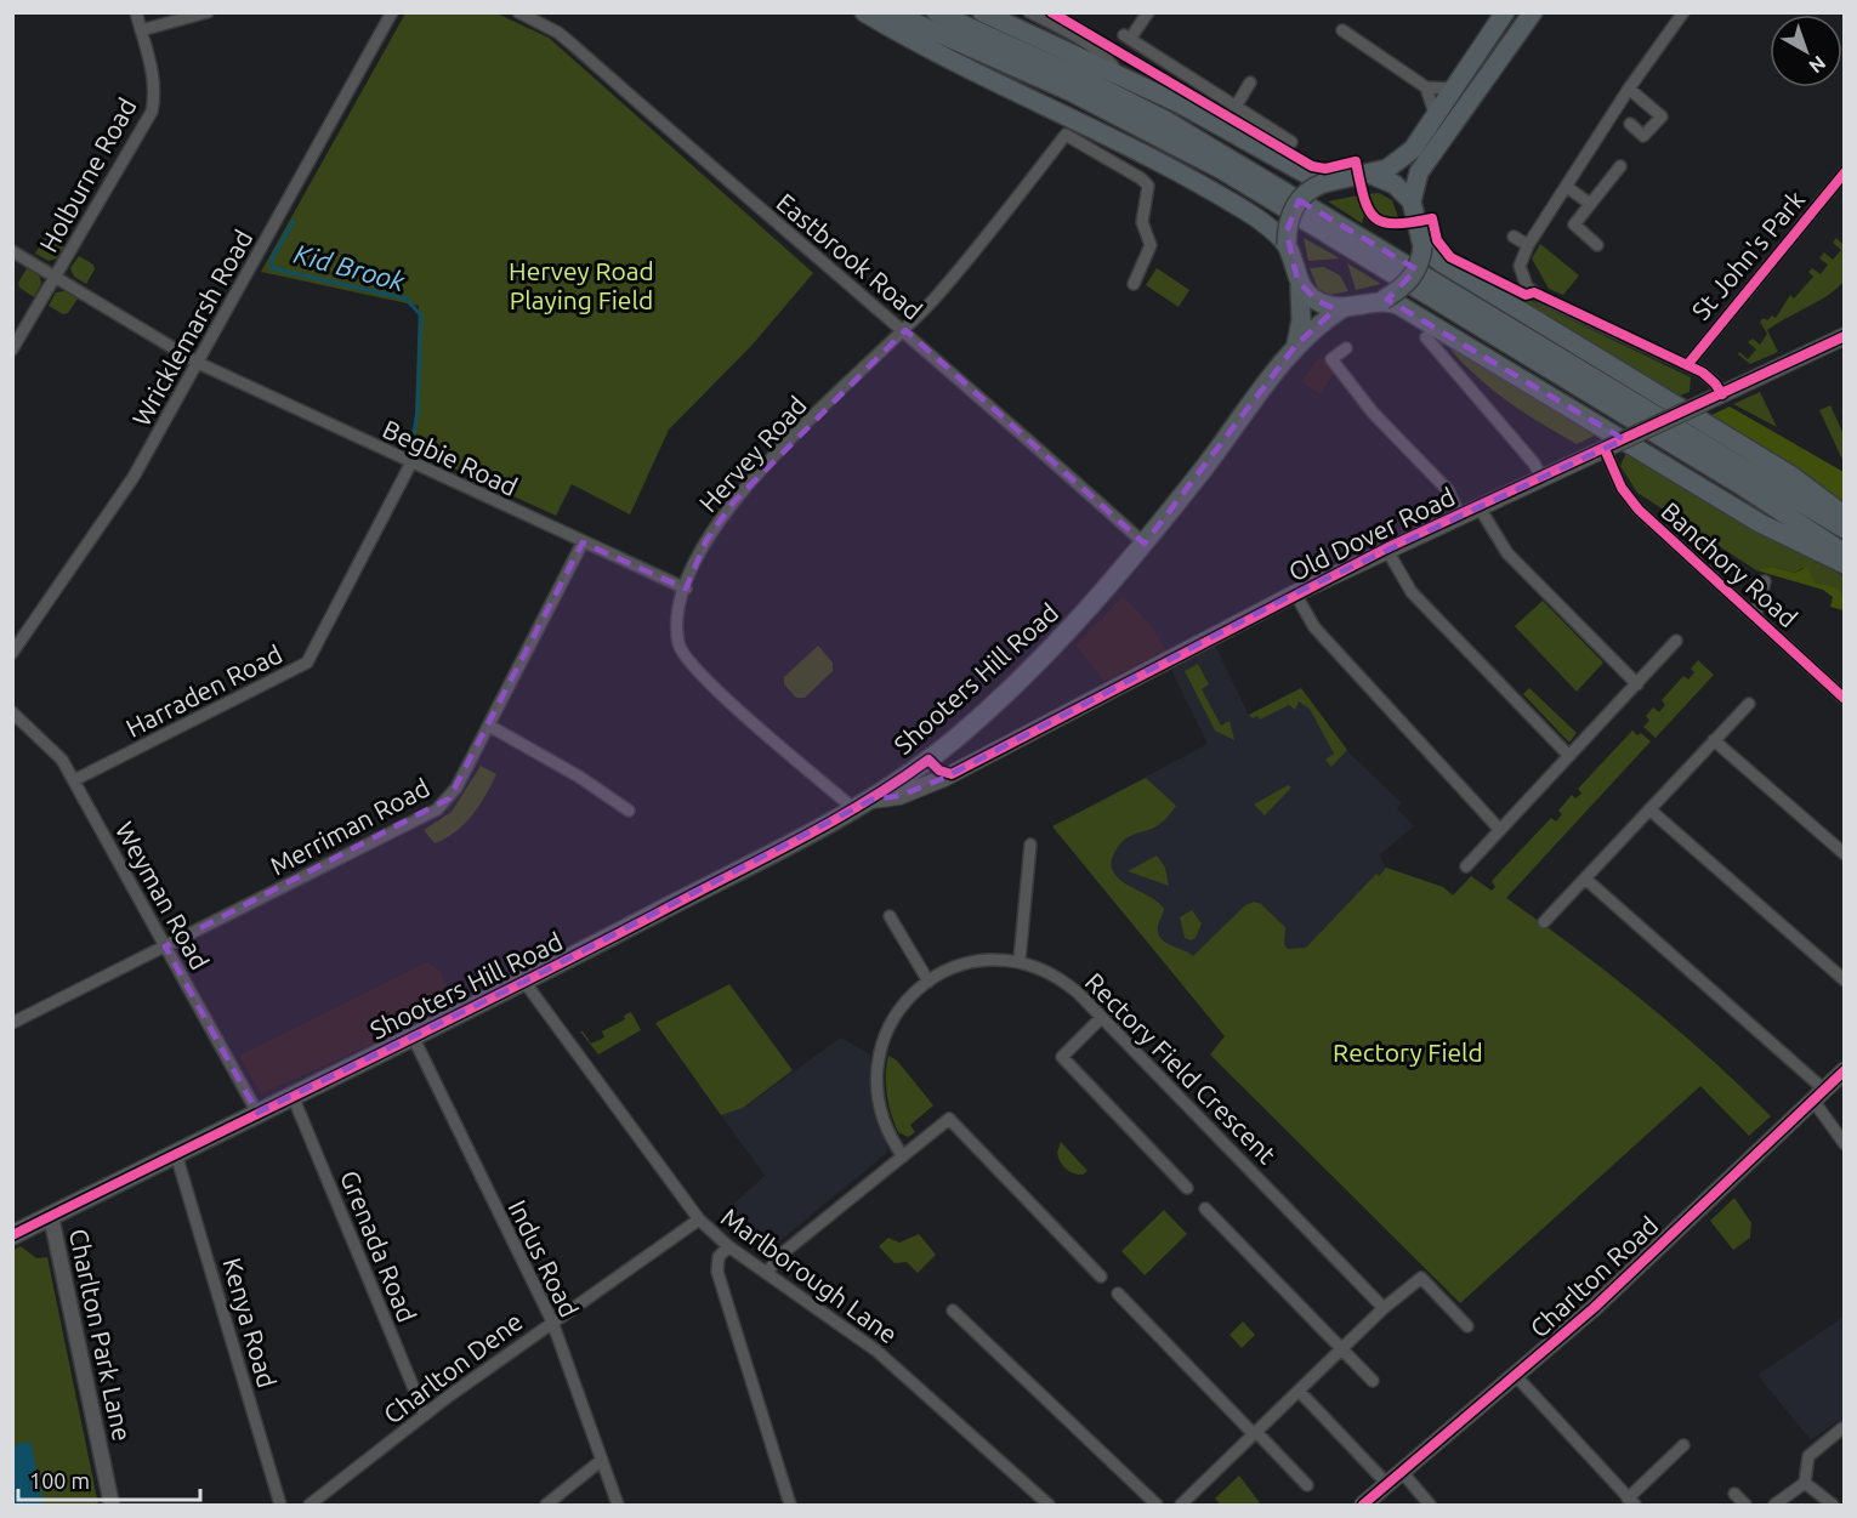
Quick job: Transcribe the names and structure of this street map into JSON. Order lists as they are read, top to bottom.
{
  "streets": {
    "main road": ["Old Dover Road", "Shooters Hill Road", "Charlton Road"],
    "street": [
      "Holburne Road",
      "St John's Park",
      "Eastbrook Road",
      "Wricklemarsh Road",
      "Hervey Road",
      "Begbie Road",
      "Banchory Road",
      "Harraden Road",
      "Merriman Road",
      "Weyman Road",
      "Rectory Field Crescent",
      "Grenada Road",
      "Indus Road",
      "Marlborough Lane",
      "Kenya Road",
      "Charlton Park Lane",
      "Charlton Dene"
    ]
  },
  "crossings": [
    ["Holburne Road", "Begbie Road"],
    ["Eastbrook Road", "Hervey Road"],
    ["Eastbrook Road", "Shooters Hill Road"],
    ["Wricklemarsh Road", "Begbie Road"],
    ["Hervey Road", "Begbie Road"],
    ["Hervey Road", "Shooters Hill Road"],
    ["Begbie Road", "Harraden Road"],
    ["Begbie Road", "Merriman Road"],
    ["Old Dover Road", "Banchory Road"],
    ["Old Dover Road", "Shooters Hill Road"],
    ["Shooters Hill Road", "Weyman Road"],
    ["Shooters Hill Road", "Grenada Road"],
    ["Shooters Hill Road", "Indus Road"],
    ["Shooters Hill Road", "Marlborough Lane"],
    ["Shooters Hill Road", "Kenya Road"],
    ["Shooters Hill Road", "Charlton Park Lane"],
    ["Harraden Road", "Weyman Road"],
    ["Merriman Road", "Weyman Road"],
    ["Grenada Road", "Charlton Dene"],
    ["Indus Road", "Charlton Dene"],
    ["Marlborough Lane", "Charlton Dene"]
  ],
  "water": ["Kid Brook"],
  "parks": ["Hervey Road Playing Field", "Rectory Field"],
  "scale_bar": "100 m",
  "north": "bottom right"
}
